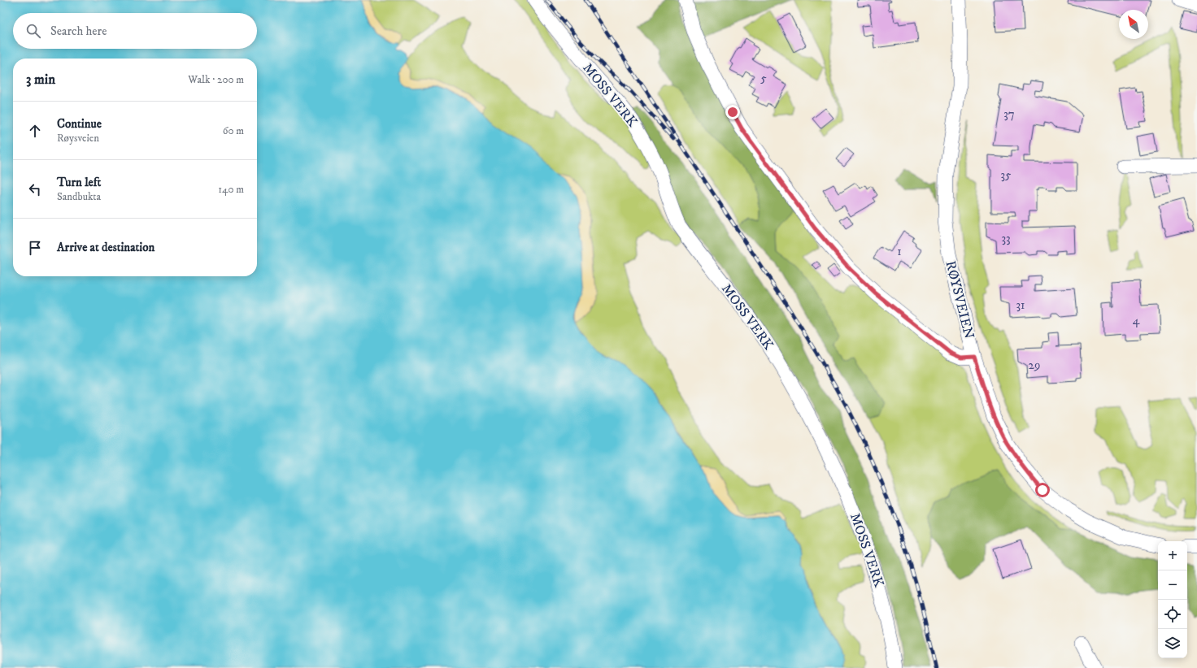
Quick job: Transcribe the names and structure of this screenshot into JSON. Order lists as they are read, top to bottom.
{
  "streets": {
    "street": ["MOSS VERK", "RØYSVEIEN"]
  },
  "house_numbers": [
    "5",
    "37",
    "35",
    "33",
    "1",
    "31",
    "4",
    "29"
  ],
  "north": "top left",
  "page": {
    "search": "Search here",
    "heading": ["3 min", "Walk · 200 m"],
    "list": [
      ["Continue", "Røysveien", "60 m"],
      ["Turn left", "Sandbukta", "140 m"],
      "Arrive at destination"
    ],
    "map_buttons": ["+", "−"]
  }
}
